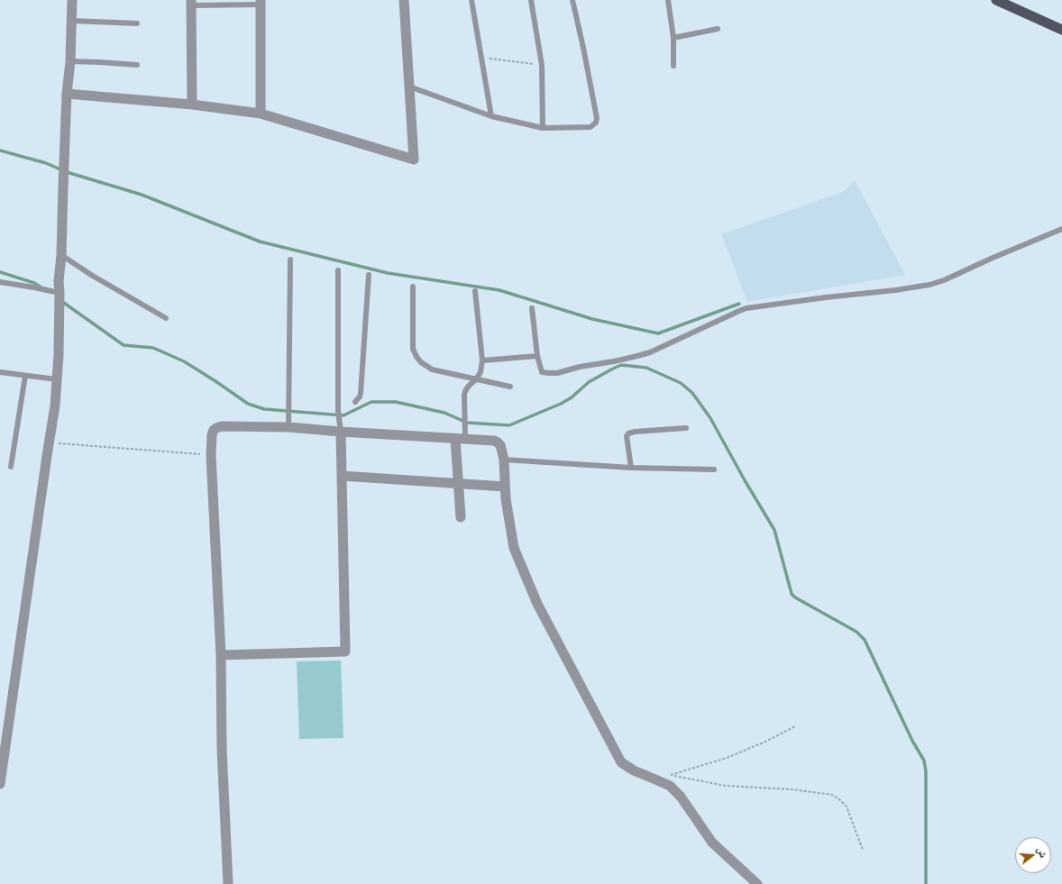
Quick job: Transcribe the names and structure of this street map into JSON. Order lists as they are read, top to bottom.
{
  "north": "right"
}
